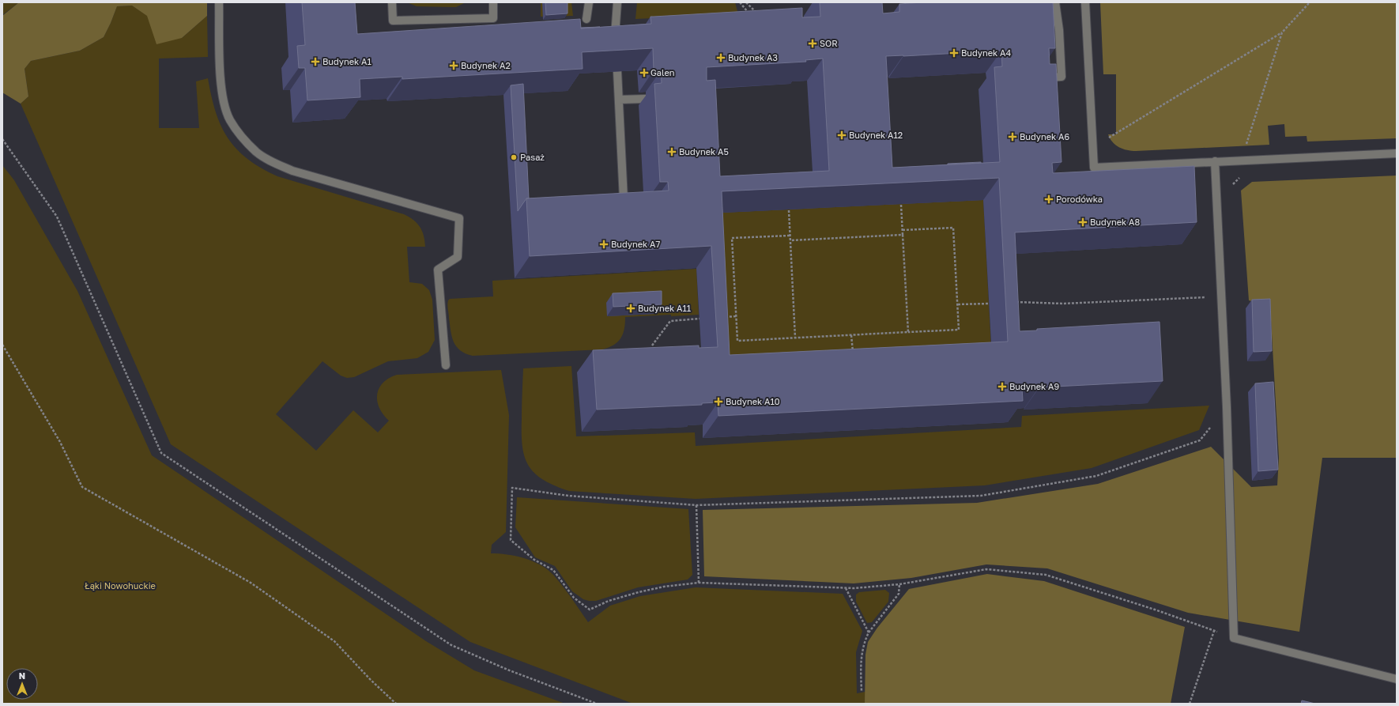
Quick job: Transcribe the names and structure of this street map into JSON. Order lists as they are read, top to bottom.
{
  "parks": ["Łąki Nowohuckie"],
  "places": {
    "health": [
      "SOR",
      "Budynek A4",
      "Budynek A3",
      "Budynek A1",
      "Budynek A2",
      "Galen",
      "Budynek A12",
      "Budynek A6",
      "Budynek A5",
      "Porodówka",
      "Budynek A8",
      "Budynek A7",
      "Budynek A11",
      "Budynek A9",
      "Budynek A10"
    ],
    "other": ["Pasaż"]
  },
  "north": "top"
}
